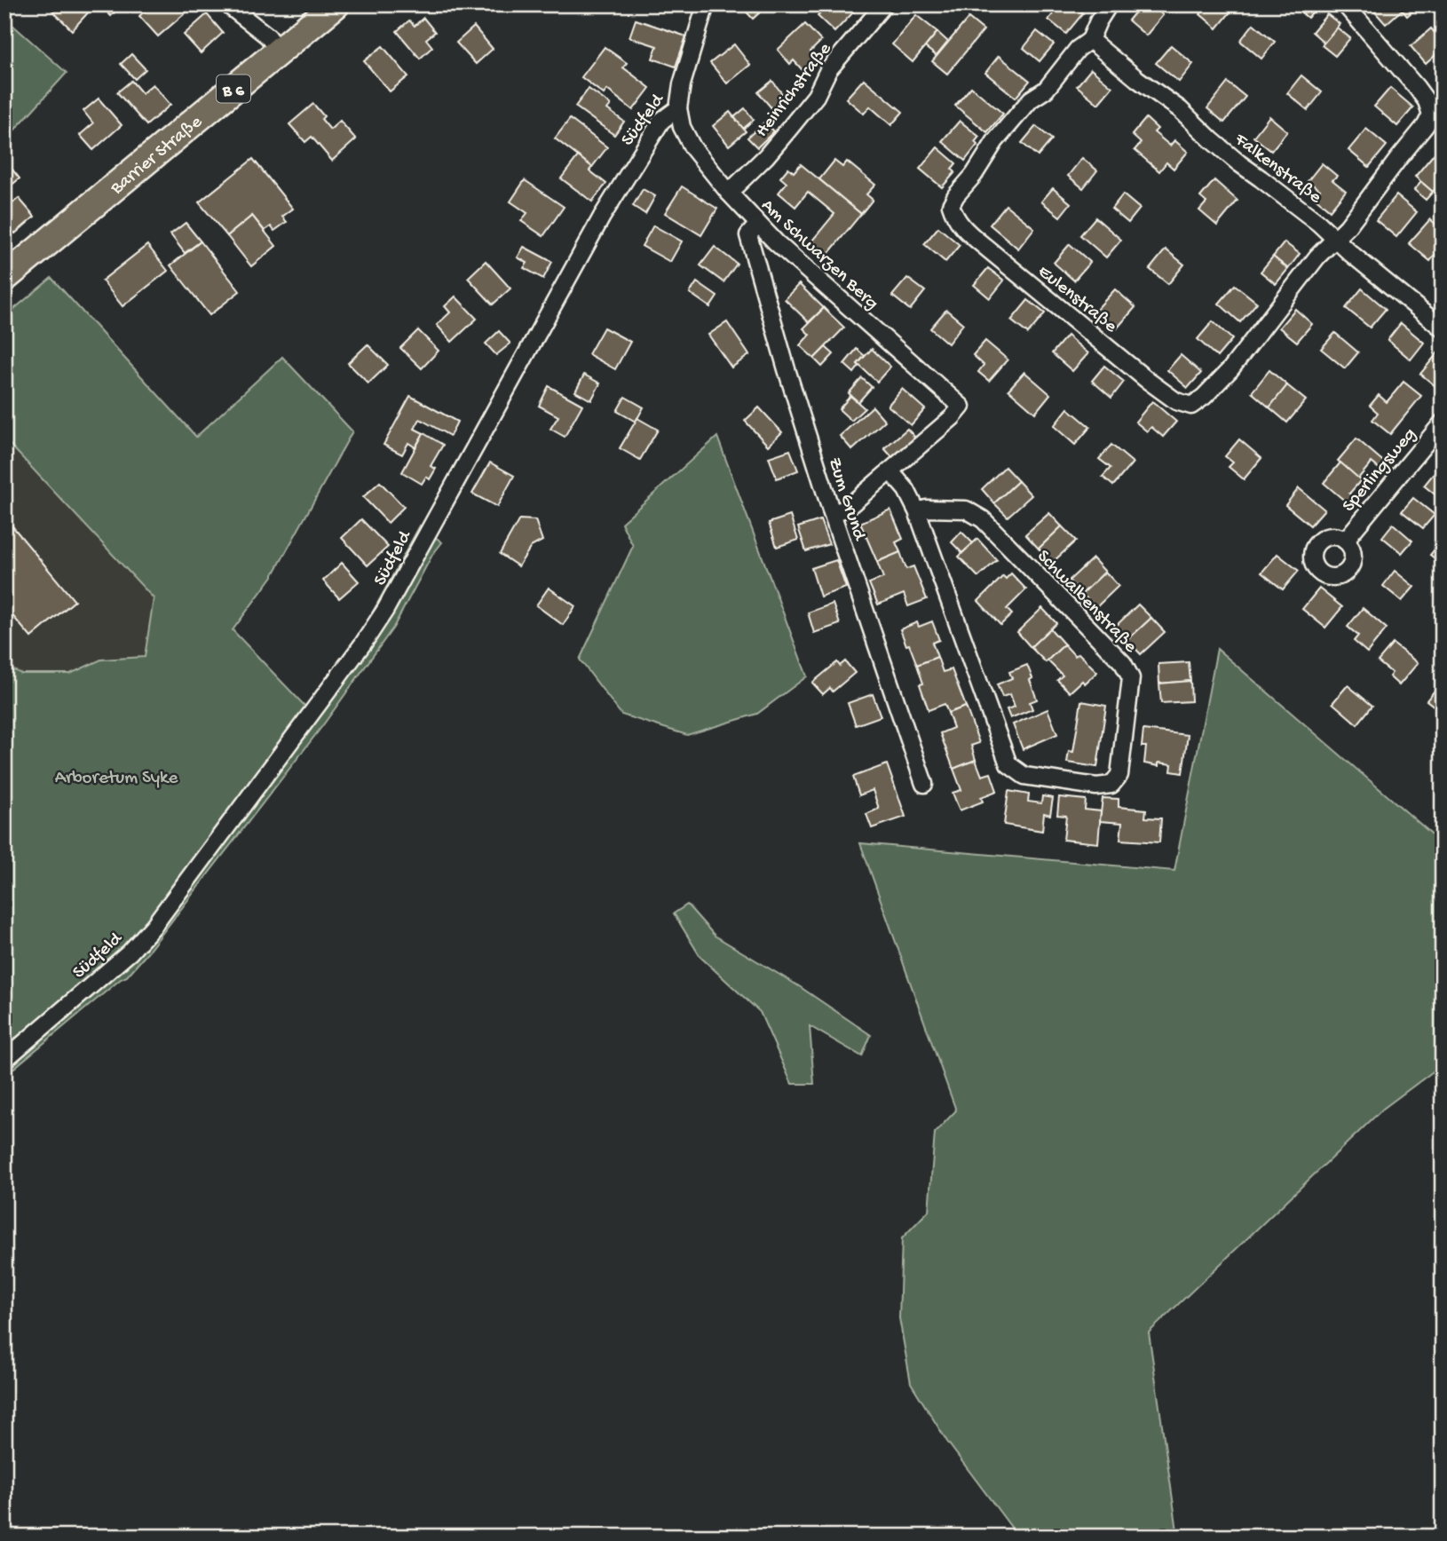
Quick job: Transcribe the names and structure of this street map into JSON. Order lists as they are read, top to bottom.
{
  "streets": {
    "main road": ["B 6", "Barrier Straße"],
    "street": [
      "Heinrichstraße",
      "Südfeld",
      "Falkenstraße",
      "Am Schwarzen Berg",
      "Eulenstraße",
      "Sperlingsweg",
      "Zum Grund",
      "Schwalbenstraße"
    ]
  },
  "crossings": [
    ["Heinrichstraße", "Am Schwarzen Berg"],
    ["Südfeld", "Am Schwarzen Berg"],
    ["Falkenstraße", "Eulenstraße"],
    ["Am Schwarzen Berg", "Zum Grund"],
    ["Am Schwarzen Berg", "Schwalbenstraße"]
  ],
  "parks": ["Arboretum Syke"]
}
